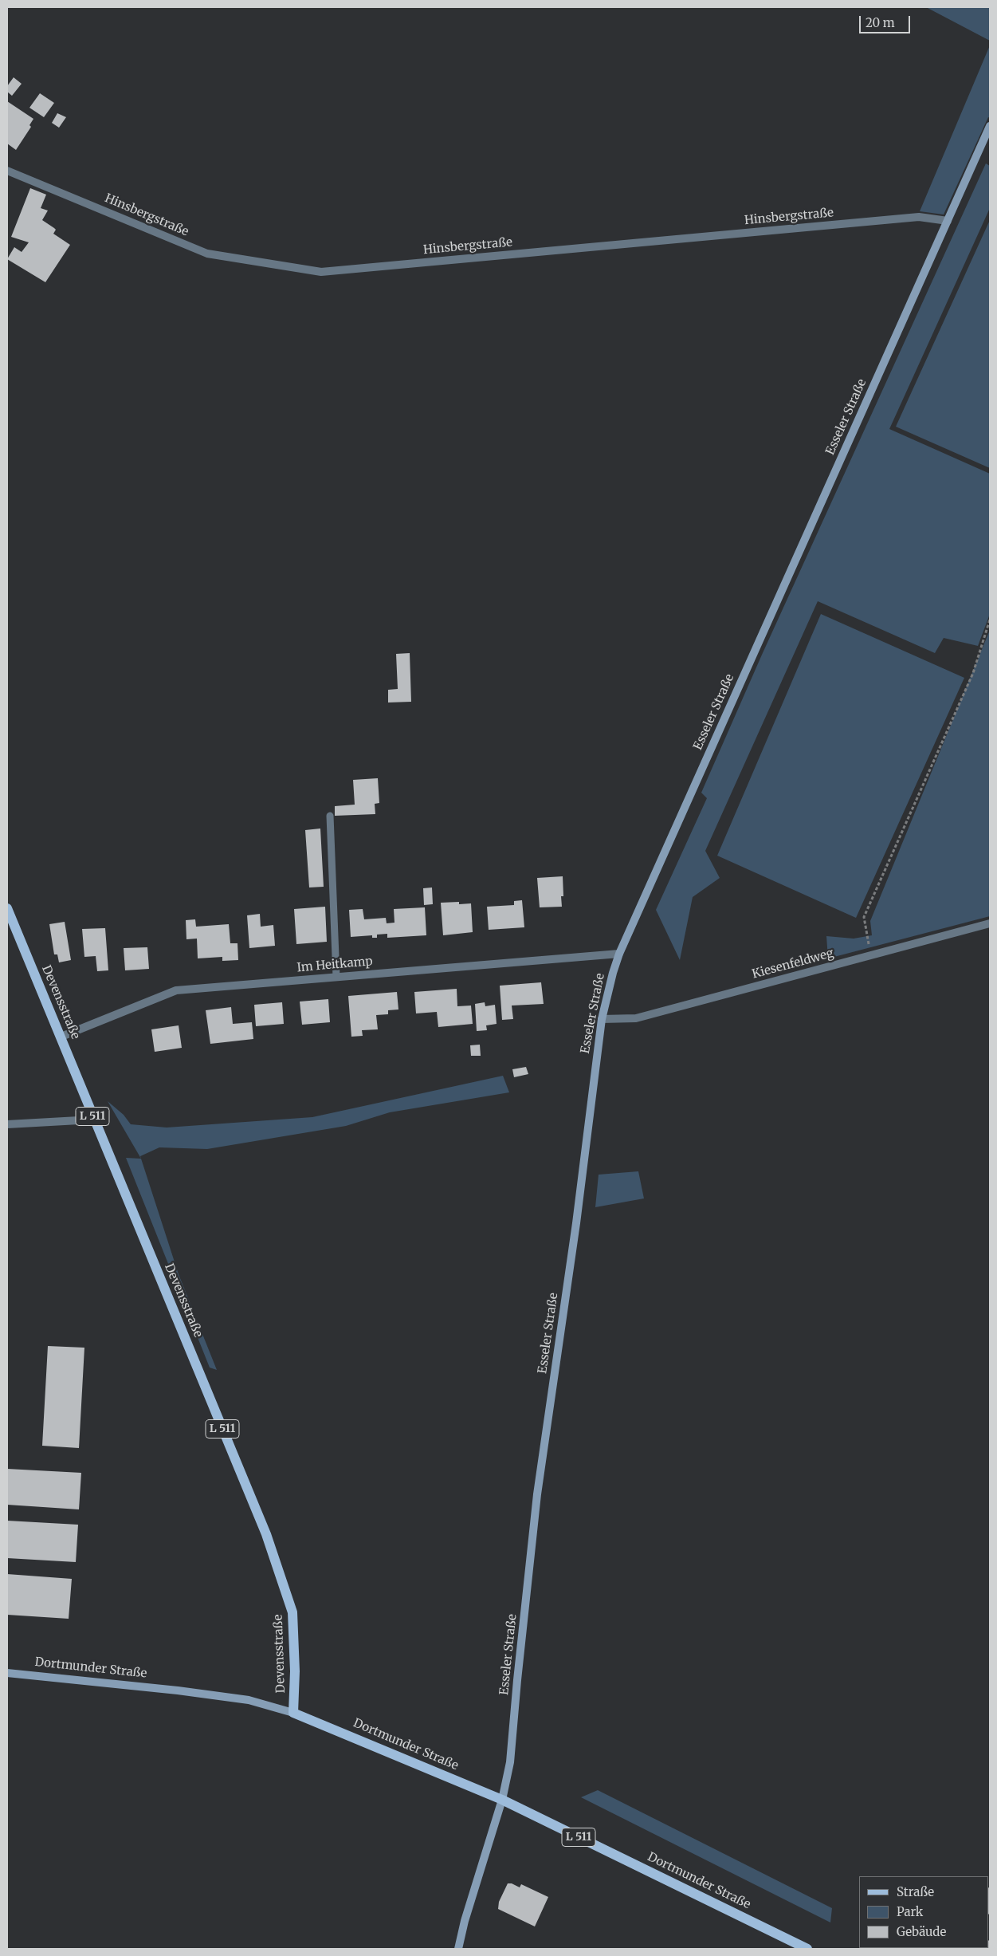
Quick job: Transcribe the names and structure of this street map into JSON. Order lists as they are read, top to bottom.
{
  "streets": {
    "main road": [
      "Esseler Straße",
      "Devensstraße",
      "L 511",
      "Dortmunder Straße"
    ],
    "street": ["Hinsbergstraße", "Kiesenfeldweg", "Im Heitkamp"]
  },
  "crossings": [
    ["Hinsbergstraße", "Esseler Straße"],
    ["Esseler Straße", "Kiesenfeldweg"],
    ["Esseler Straße", "Im Heitkamp"],
    ["Esseler Straße", "Dortmunder Straße"],
    ["Im Heitkamp", "Devensstraße"],
    ["Devensstraße", "Dortmunder Straße"]
  ],
  "legend": ["Straße", "Park", "Gebäude"],
  "scale_bar": "20 m"
}
